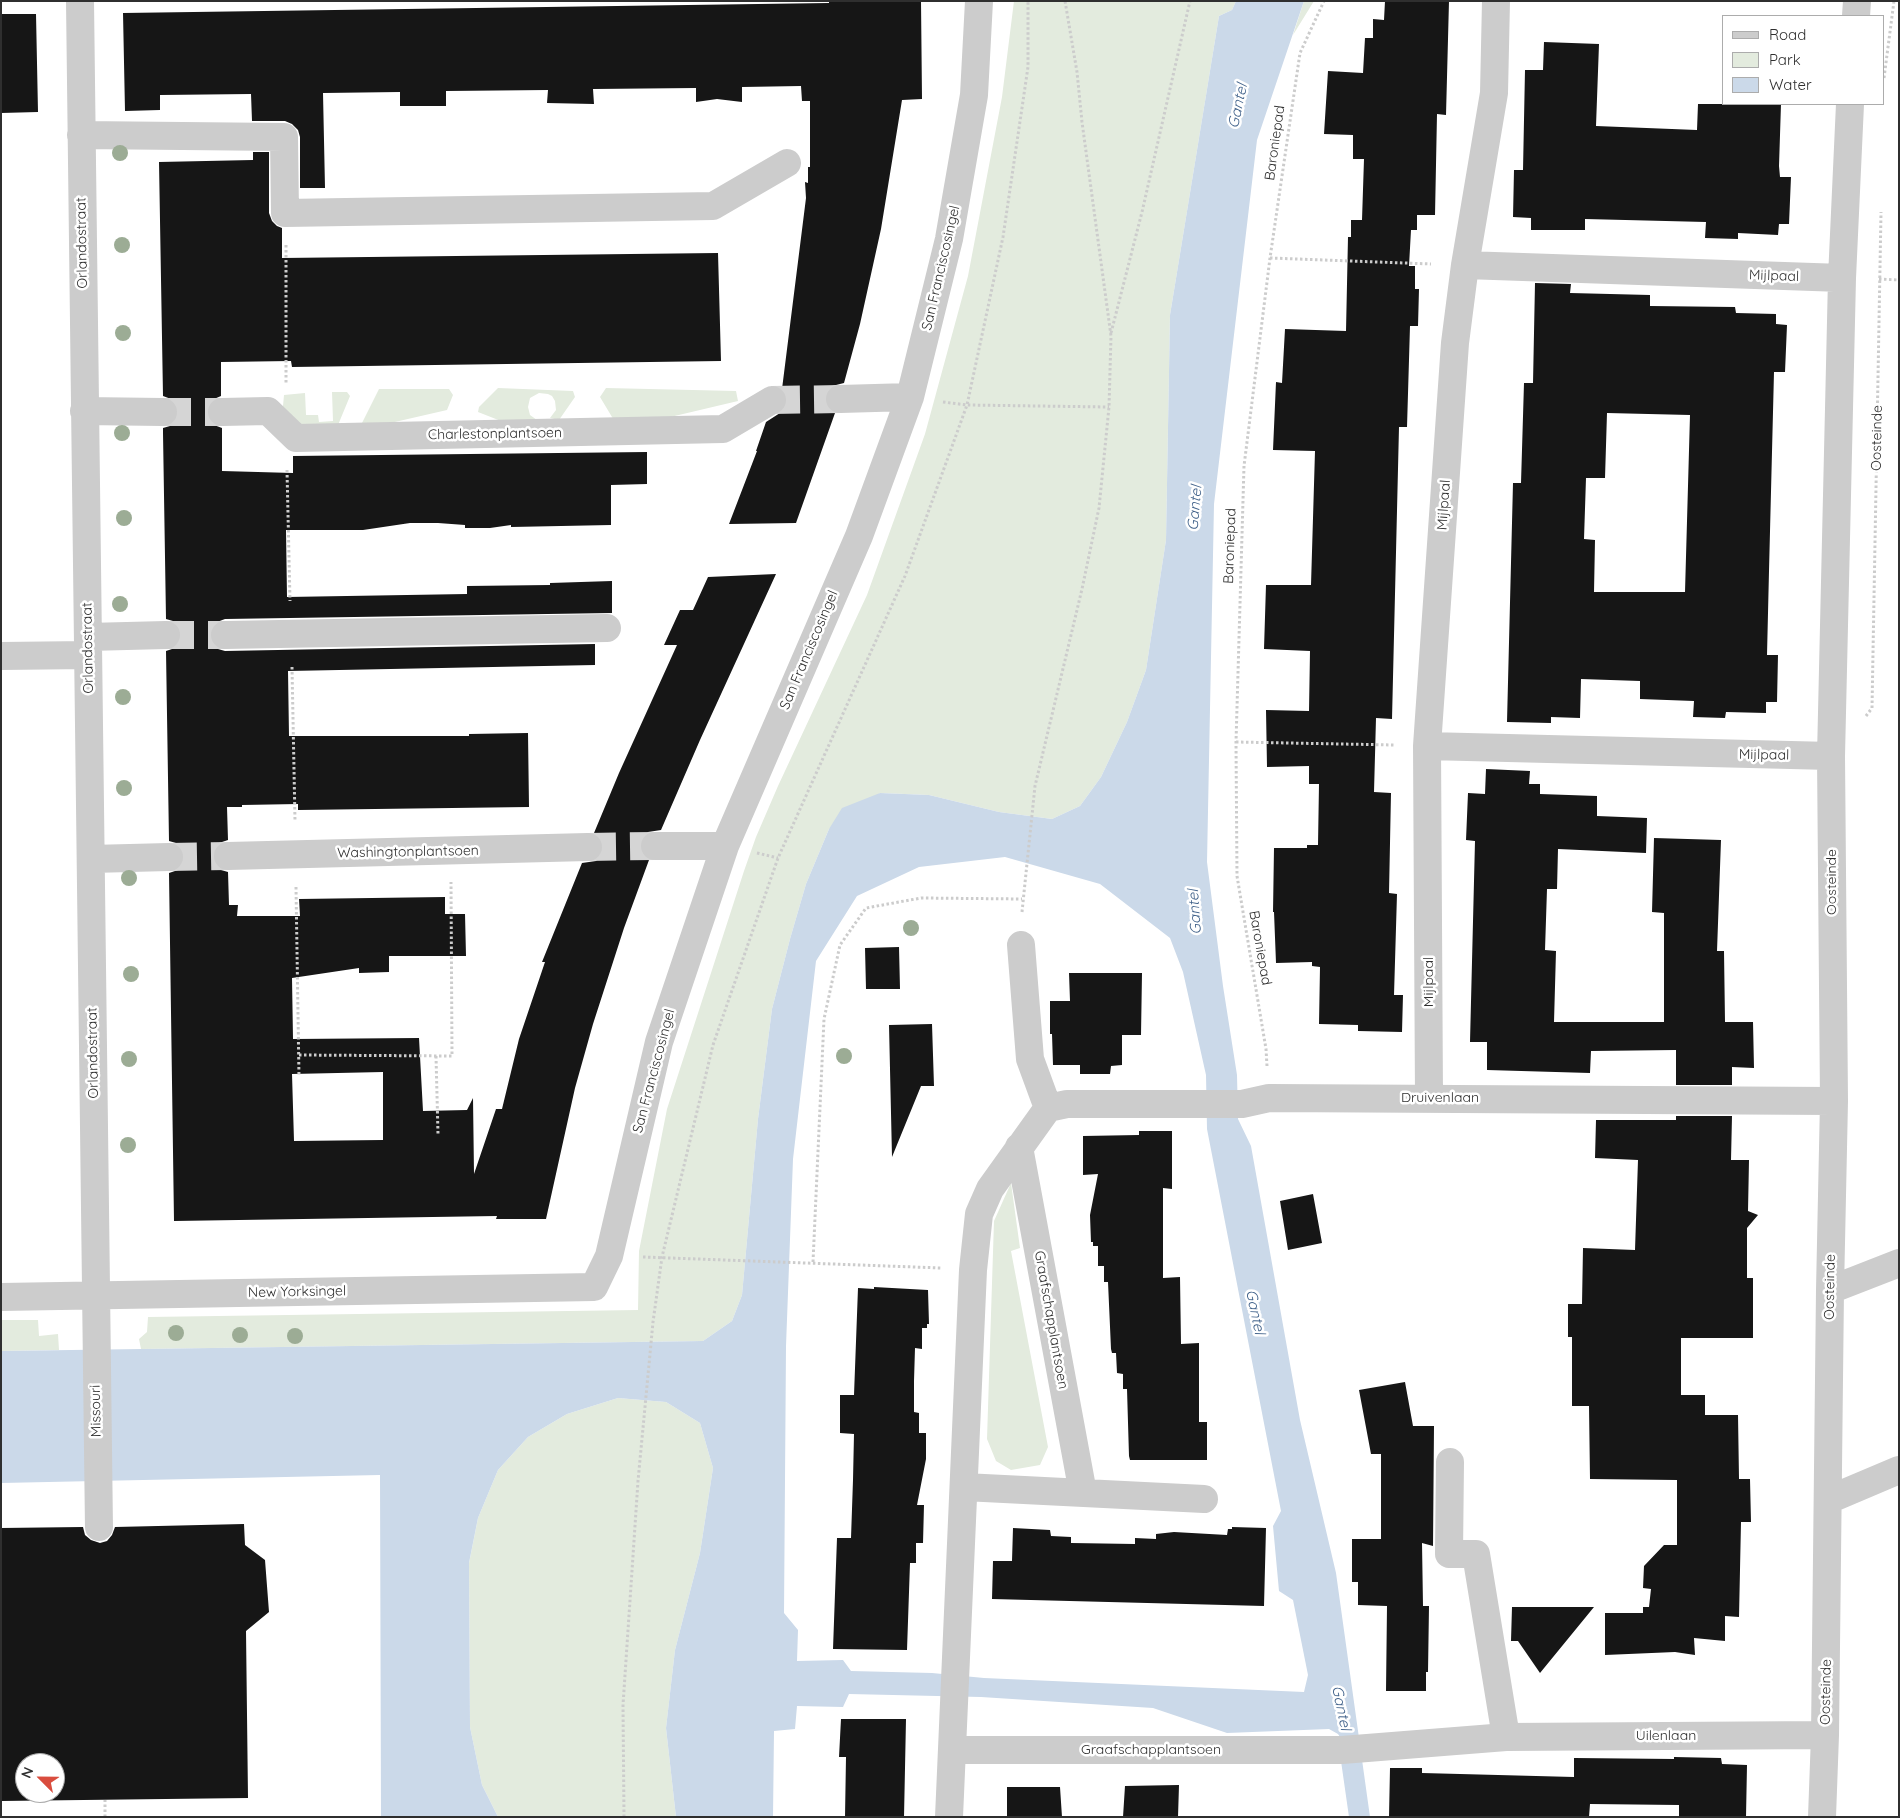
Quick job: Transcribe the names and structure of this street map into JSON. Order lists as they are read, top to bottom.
{
  "streets": {
    "street": [
      "Orlandostraat",
      "San Franciscosingel",
      "Mijlpaal",
      "Charlestonplantsoen",
      "Oosteinde",
      "Washingtonplantsoen",
      "Druivenlaan",
      "New Yorksingel",
      "Graafschapplantsoen",
      "Missouri",
      "Uilenlaan"
    ],
    "path": ["Baroniepad"]
  },
  "crossings": [
    ["Baroniepad", "Druivenlaan"],
    ["Orlandostraat", "New Yorksingel"],
    ["Orlandostraat", "Missouri"],
    ["San Franciscosingel", "New Yorksingel"],
    ["Mijlpaal", "Oosteinde"],
    ["Mijlpaal", "Druivenlaan"],
    ["Oosteinde", "Druivenlaan"],
    ["Oosteinde", "Uilenlaan"],
    ["New Yorksingel", "Missouri"],
    ["Graafschapplantsoen", "Uilenlaan"]
  ],
  "water": ["Gantel"],
  "legend": ["Road", "Park", "Water"],
  "north": "top left"
}
